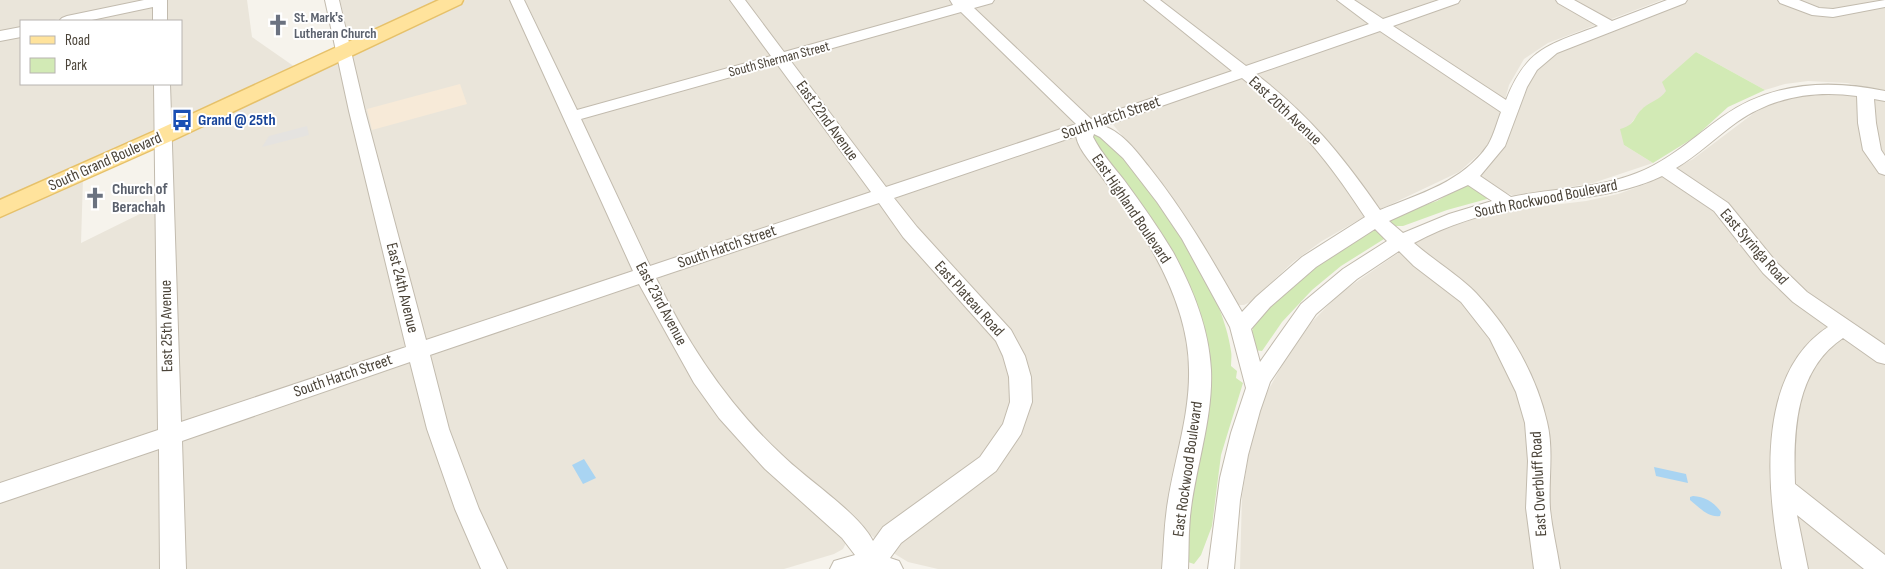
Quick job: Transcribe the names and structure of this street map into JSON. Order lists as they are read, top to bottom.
{
  "streets": {
    "main road": ["South Grand Boulevard"],
    "street": [
      "South Sherman Street",
      "East 20th Avenue",
      "South Hatch Street",
      "East 22nd Avenue",
      "South Rockwood Boulevard",
      "East Highland Boulevard",
      "East Syringa Road",
      "East 24th Avenue",
      "East Plateau Road",
      "East 23rd Avenue",
      "East 25th Avenue",
      "East Rockwood Boulevard",
      "East Overbluff Road"
    ]
  },
  "crossings": [
    ["South Sherman Street", "East 22nd Avenue"],
    ["South Sherman Street", "East 23rd Avenue"],
    ["East 20th Avenue", "South Hatch Street"],
    ["East 20th Avenue", "South Rockwood Boulevard"],
    ["East 20th Avenue", "East Overbluff Road"],
    ["South Hatch Street", "East 22nd Avenue"],
    ["South Hatch Street", "East Highland Boulevard"],
    ["South Hatch Street", "East 24th Avenue"],
    ["South Hatch Street", "East Plateau Road"],
    ["South Hatch Street", "East 23rd Avenue"],
    ["South Hatch Street", "East 25th Avenue"],
    ["East 22nd Avenue", "East Plateau Road"],
    ["South Grand Boulevard", "East 24th Avenue"],
    ["South Grand Boulevard", "East 25th Avenue"],
    ["South Rockwood Boulevard", "East Highland Boulevard"],
    ["South Rockwood Boulevard", "East Syringa Road"],
    ["South Rockwood Boulevard", "East Overbluff Road"],
    ["East Highland Boulevard", "East Rockwood Boulevard"],
    ["East Plateau Road", "East 23rd Avenue"]
  ],
  "places": {
    "church": ["St. Mark's Lutheran Church", "Church of Berachah"],
    "bus stop": ["Grand @ 25th"]
  },
  "legend": ["Road", "Park"]
}
